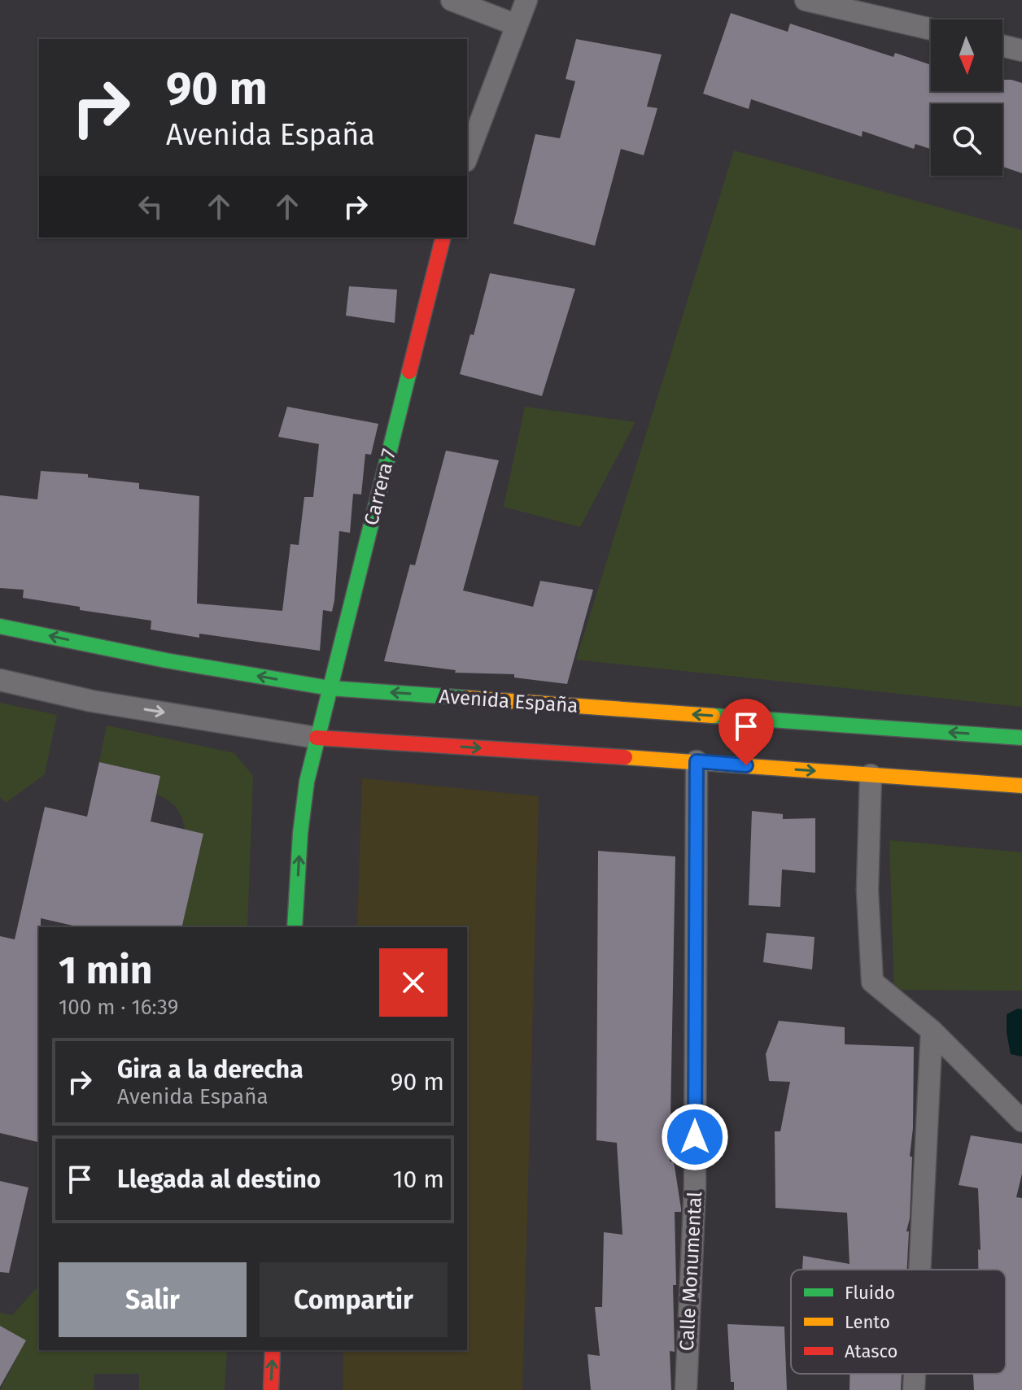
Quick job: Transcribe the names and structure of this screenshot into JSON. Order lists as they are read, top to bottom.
{
  "streets": {
    "street": ["Carrera 7", "Avenida España", "Calle Monumental"]
  },
  "crossings": [
    ["Carrera 7", "Avenida España"]
  ],
  "legend": ["Fluido", "Lento", "Atasco"],
  "north": "bottom",
  "page": {
    "turn": ["90 m", "Avenida España"],
    "heading": ["1 min", "100 m · 16:39"],
    "list": [
      {
        "name": "Gira a la derecha",
        "note": "Avenida España",
        "value": "90 m"
      },
      {
        "name": "Llegada al destino",
        "value": "10 m"
      }
    ],
    "buttons": ["Salir", "Compartir"]
  }
}
